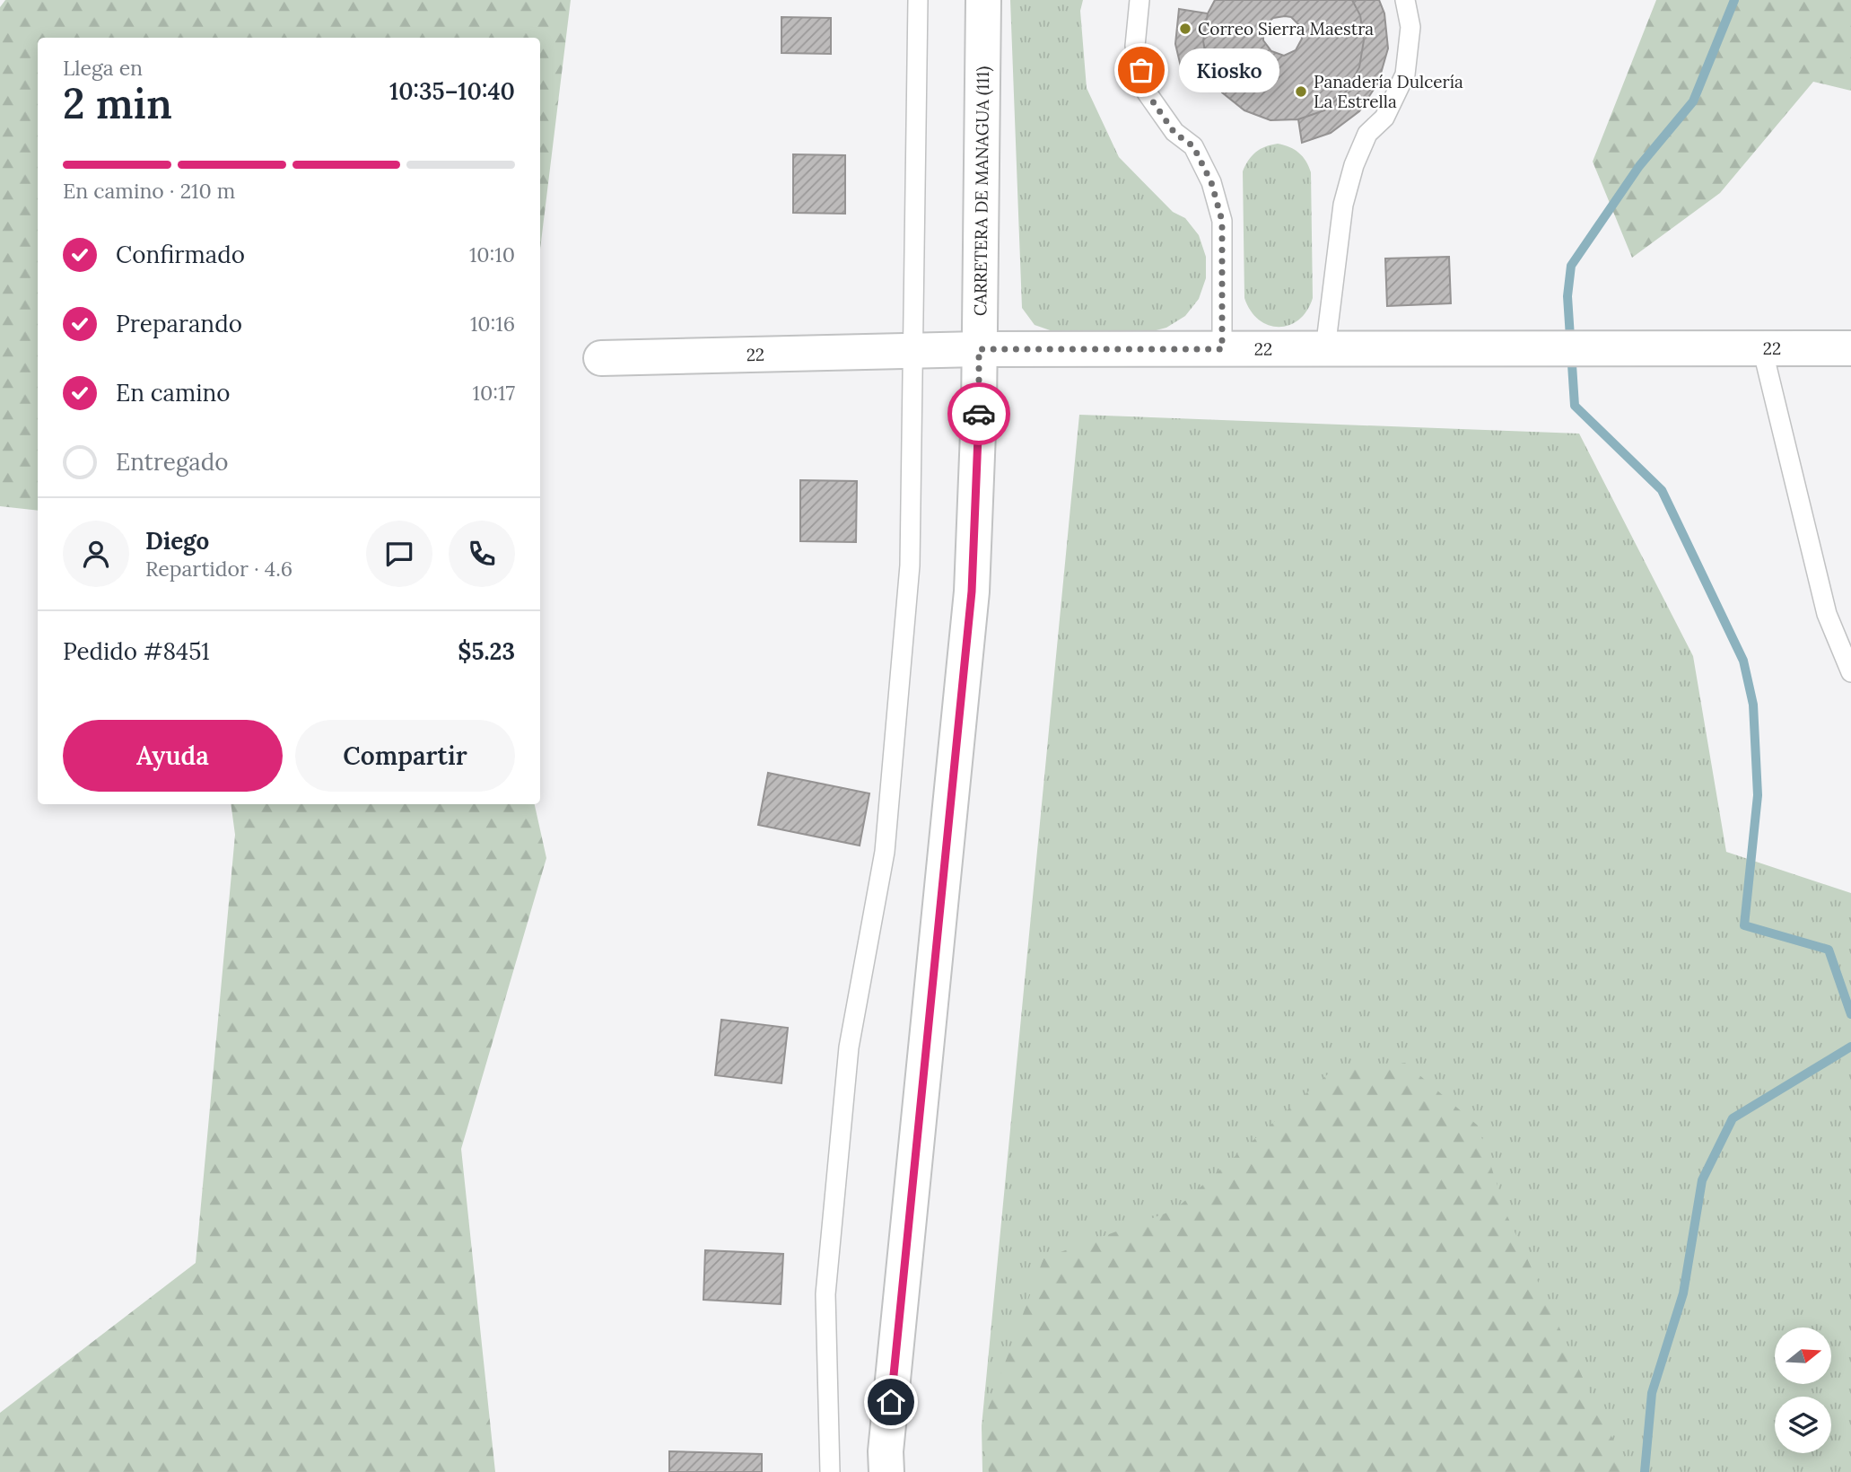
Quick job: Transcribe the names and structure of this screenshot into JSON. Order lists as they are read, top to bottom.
{
  "streets": {
    "main road": ["CARRETERA DE MANAGUA (111)", "22"]
  },
  "crossings": [
    ["CARRETERA DE MANAGUA (111)", "22"]
  ],
  "places": ["Correo Sierra Maestra", "Kiosko", "Panadería Dulcería La Estrella"],
  "north": "right",
  "page": {
    "heading": ["2 min", "Llega en", "10:35–10:40"],
    "panel": [
      "Diego",
      "Repartidor · 4.6",
      "Pedido #8451",
      "$5.23"
    ],
    "bubble": "Kiosko",
    "bar": "En camino · 210 m",
    "list": [
      ["Confirmado", "10:10"],
      ["Preparando", "10:16"],
      ["En camino", "10:17"],
      "Entregado"
    ],
    "buttons": ["Ayuda", "Compartir"]
  }
}
